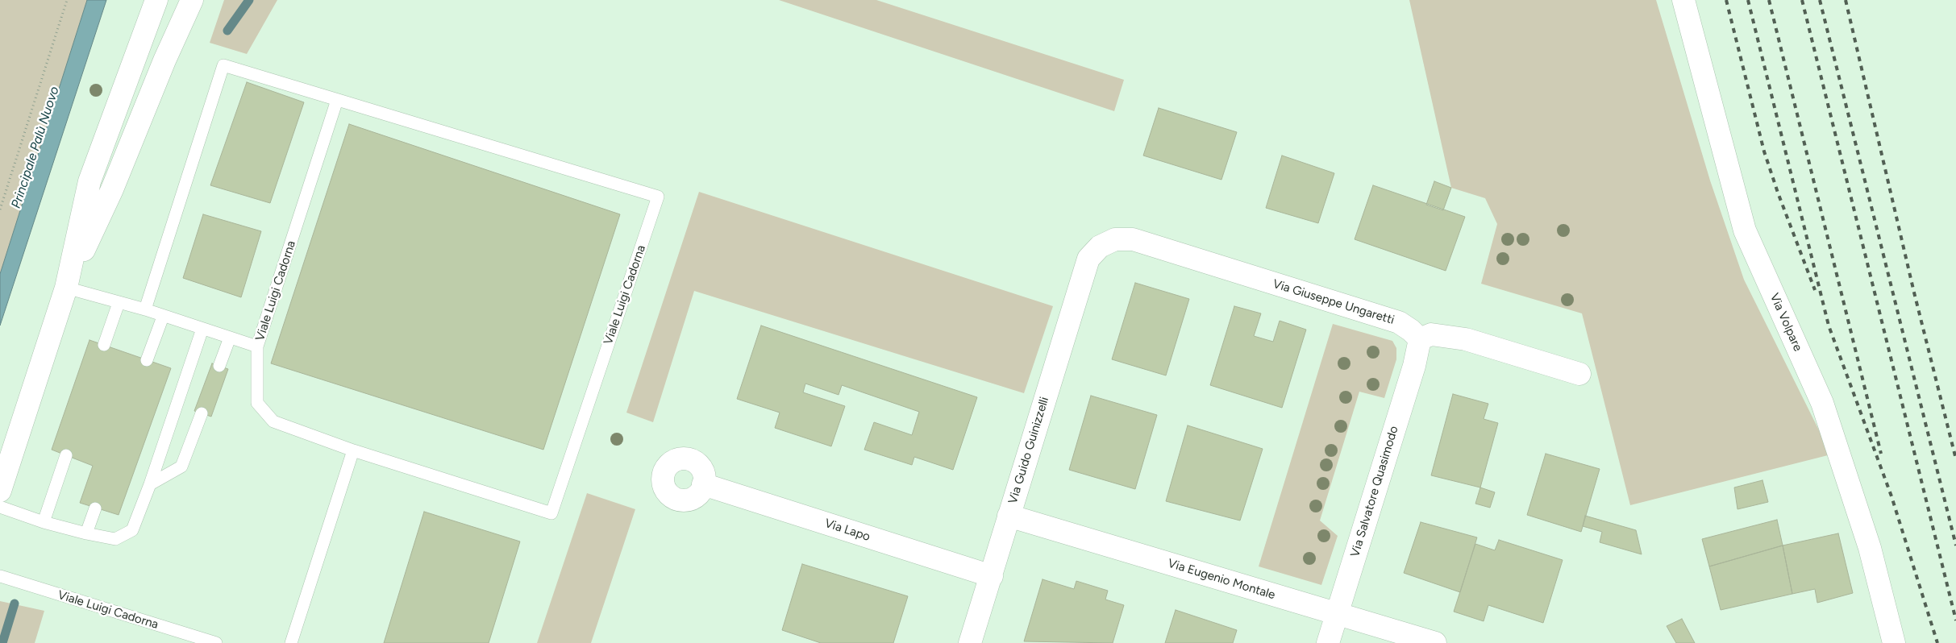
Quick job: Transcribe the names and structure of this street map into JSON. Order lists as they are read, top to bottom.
{
  "streets": {
    "street": [
      "Via Giuseppe Ungaretti",
      "Via Volpare",
      "Via Guido Guinizzelli",
      "Via Salvatore Quasimodo",
      "Via Lapo",
      "Via Eugenio Montale"
    ],
    "lane": ["Viale Luigi Cadorna"]
  },
  "crossings": [
    ["Via Giuseppe Ungaretti", "Via Guido Guinizzelli"],
    ["Via Giuseppe Ungaretti", "Via Salvatore Quasimodo"],
    ["Via Guido Guinizzelli", "Via Lapo"],
    ["Via Guido Guinizzelli", "Via Eugenio Montale"],
    ["Via Salvatore Quasimodo", "Via Eugenio Montale"]
  ],
  "water": ["Principale Palù Nuovo"]
}
